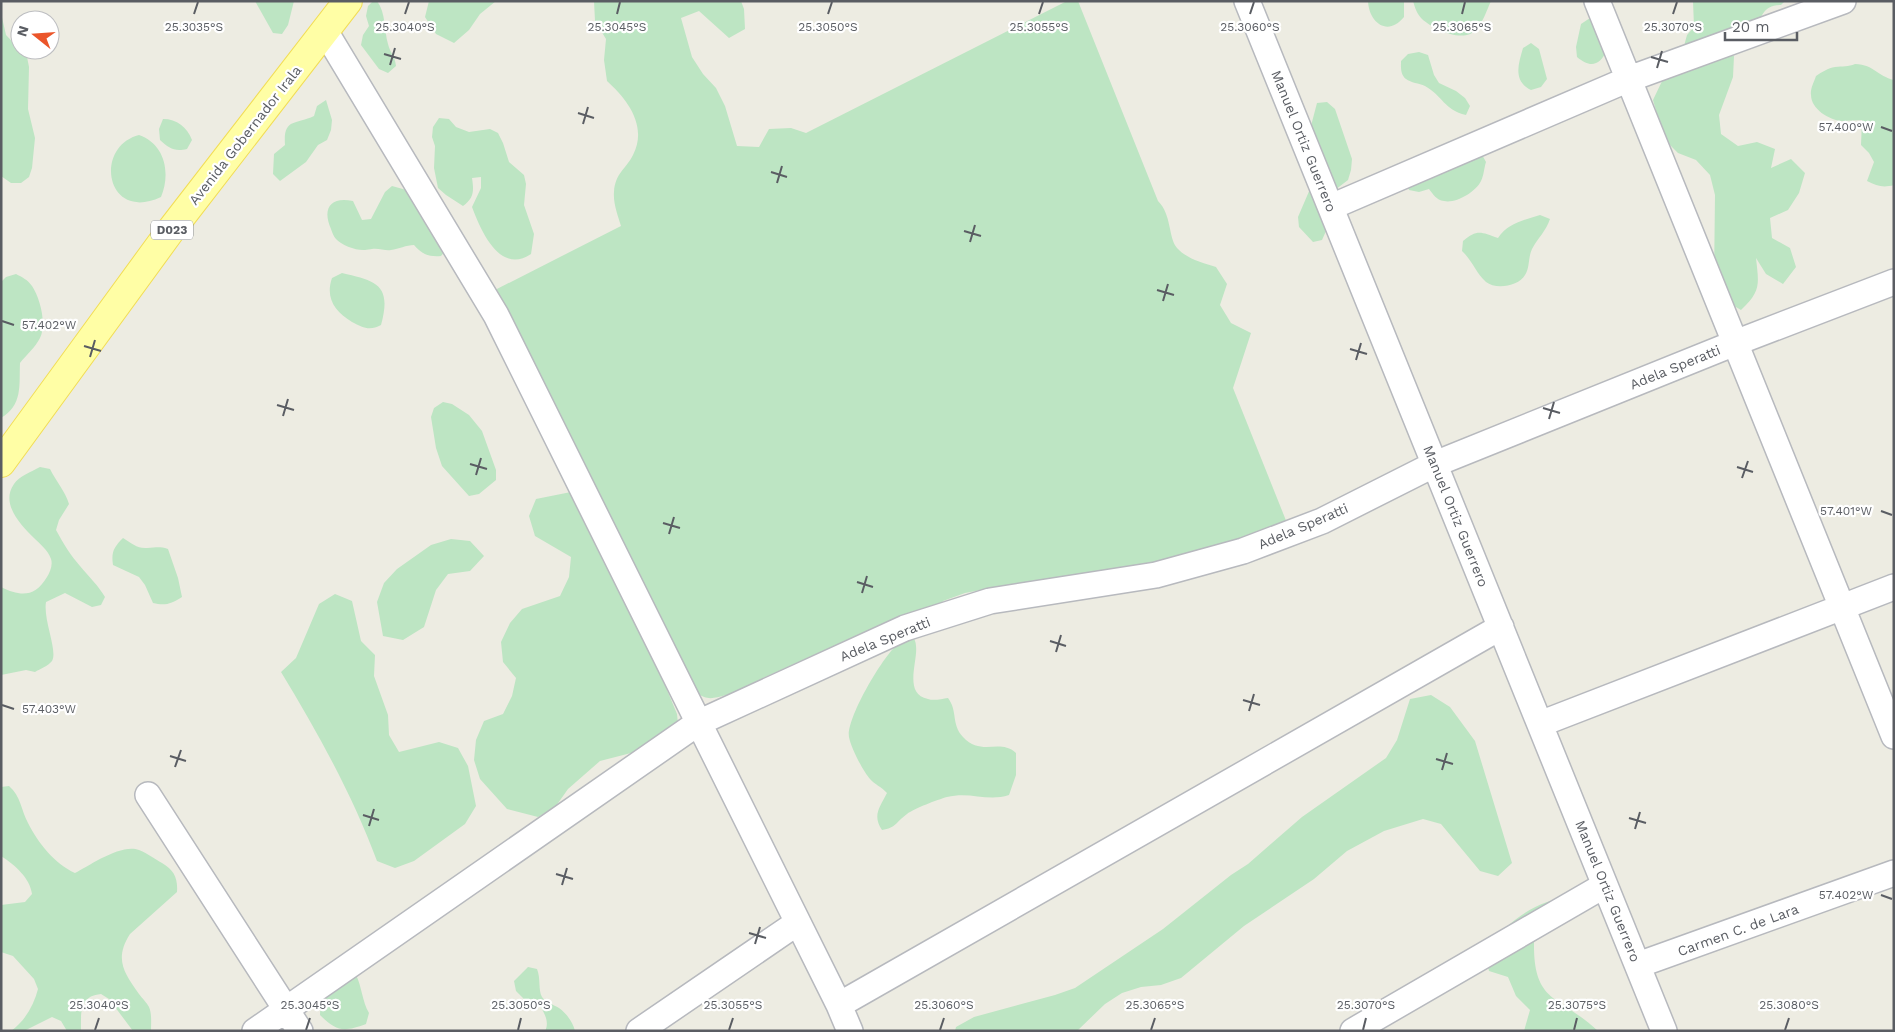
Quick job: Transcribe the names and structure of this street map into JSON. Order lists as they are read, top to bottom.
{
  "streets": {
    "main road": ["Avenida Gobernador Irala", "D023"],
    "street": ["Manuel Ortiz Guerrero", "Adela Speratti", "Carmen C. de Lara"]
  },
  "crossings": [
    ["Manuel Ortiz Guerrero", "Adela Speratti"],
    ["Manuel Ortiz Guerrero", "Carmen C. de Lara"]
  ],
  "scale_bar": "20 m",
  "north": "left",
  "coordinates": [
    "25.3035°S",
    "25.3040°S",
    "25.3045°S",
    "25.3050°S",
    "25.3055°S",
    "25.3060°S",
    "25.3065°S",
    "25.3070°S",
    "57.400°W",
    "57.402°W",
    "57.401°W",
    "57.403°W",
    "25.3075°S",
    "25.3080°S"
  ]
}
